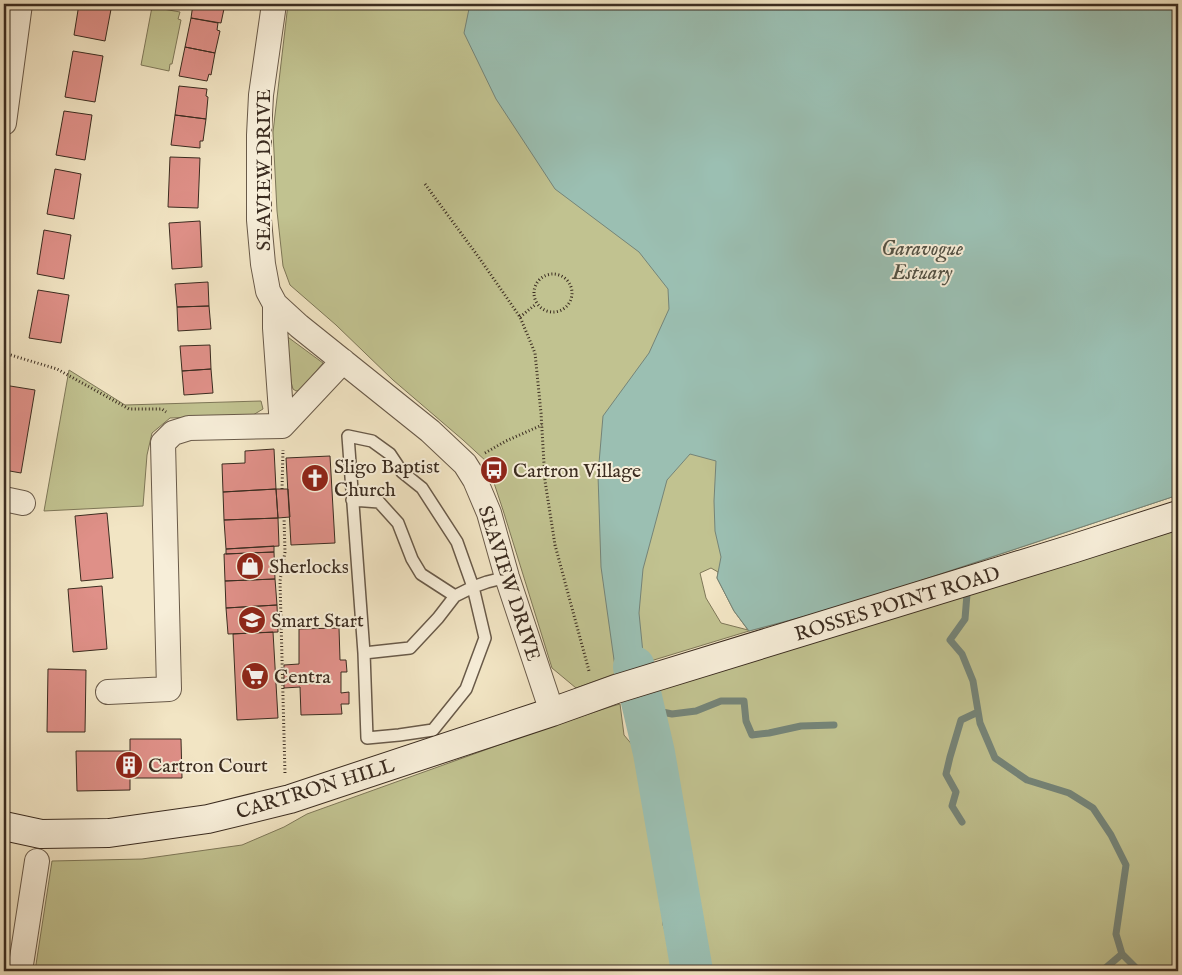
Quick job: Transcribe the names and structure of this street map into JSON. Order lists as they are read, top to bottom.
{
  "streets": {
    "main road": ["ROSSES POINT ROAD", "CARTRON HILL"],
    "street": ["SEAVIEW DRIVE"]
  },
  "crossings": [
    ["SEAVIEW DRIVE", "CARTRON HILL"],
    ["ROSSES POINT ROAD", "CARTRON HILL"]
  ],
  "water": ["Garavogue Estuary"],
  "places": {
    "bus stop": ["Cartron Village"],
    "church": ["Sligo Baptist Church"],
    "shop": ["Sherlocks"],
    "school or university": ["Smart Start"],
    "supermarket": ["Centra"],
    "building": ["Cartron Court"]
  }
}
